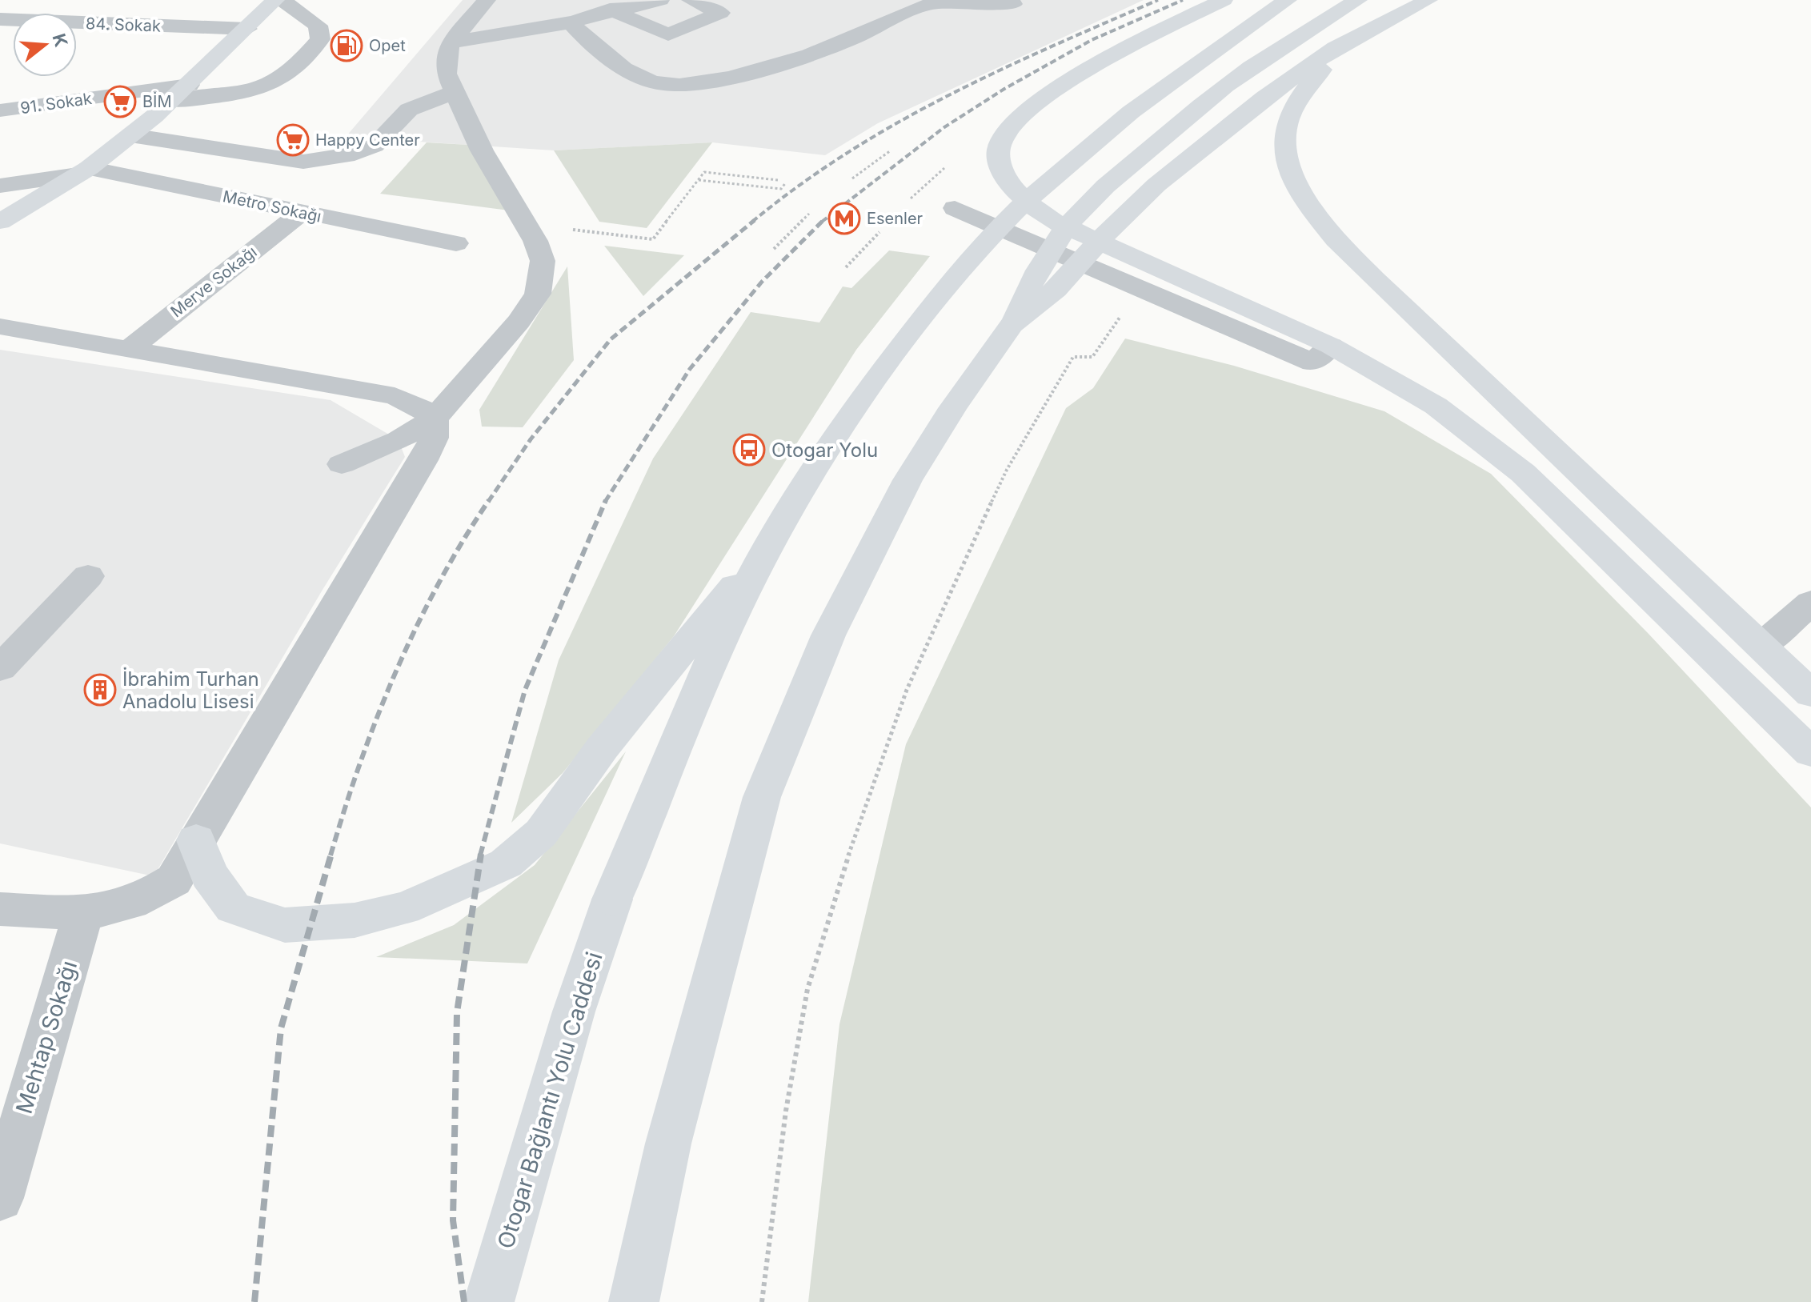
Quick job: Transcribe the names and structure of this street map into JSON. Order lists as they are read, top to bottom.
{
  "streets": {
    "main road": ["Otogar Bağlantı Yolu Caddesi"],
    "street": [
      "84. Sokak",
      "91. Sokak",
      "Metro Sokağı",
      "Merve Sokağı",
      "Mehtap Sokağı"
    ]
  },
  "crossings": [
    ["Metro Sokağı", "Merve Sokağı"]
  ],
  "places": {
    "fuel station": ["Opet"],
    "supermarket": ["BİM", "Happy Center"],
    "metro station": ["Esenler"],
    "bus stop": ["Otogar Yolu"],
    "building": ["İbrahim Turhan Anadolu Lisesi"]
  },
  "north": "right"
}
